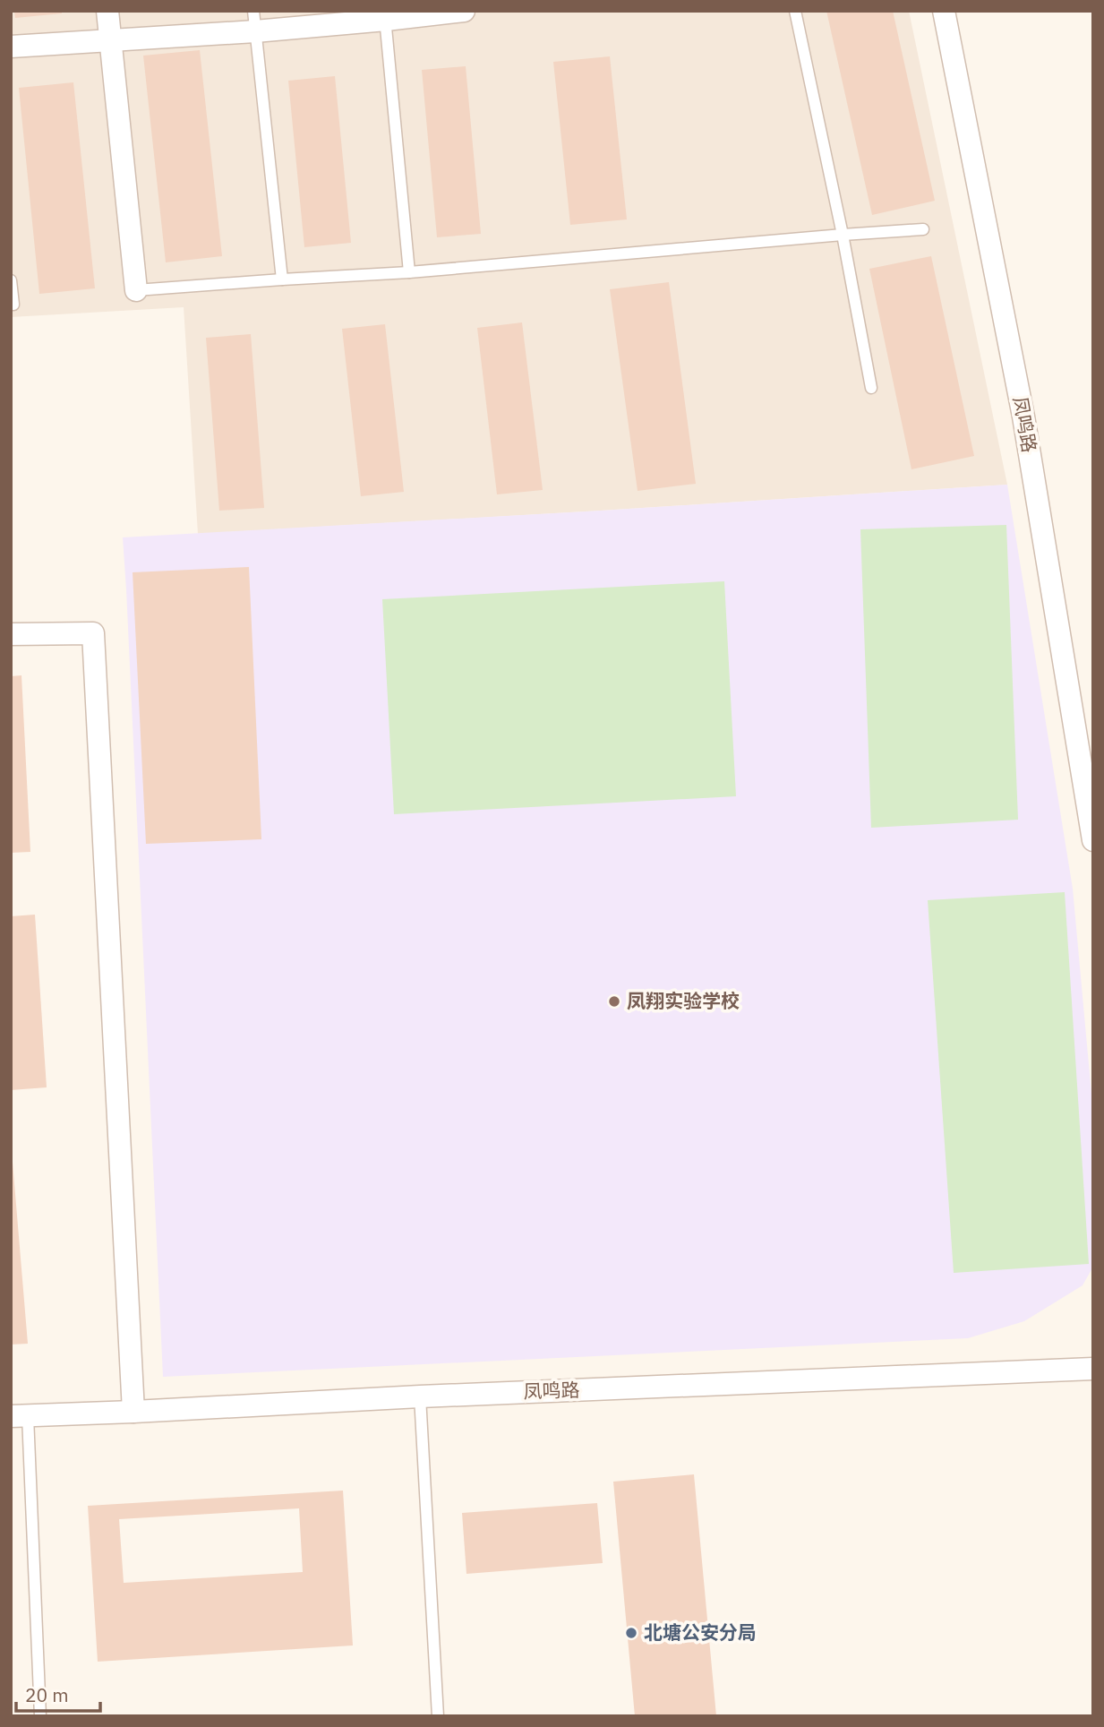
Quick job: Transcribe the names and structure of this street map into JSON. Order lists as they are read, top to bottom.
{
  "streets": {
    "street": ["凤鸣路"]
  },
  "places": ["凤翔实验学校", "北塘公安分局"],
  "scale_bar": "20 m"
}
